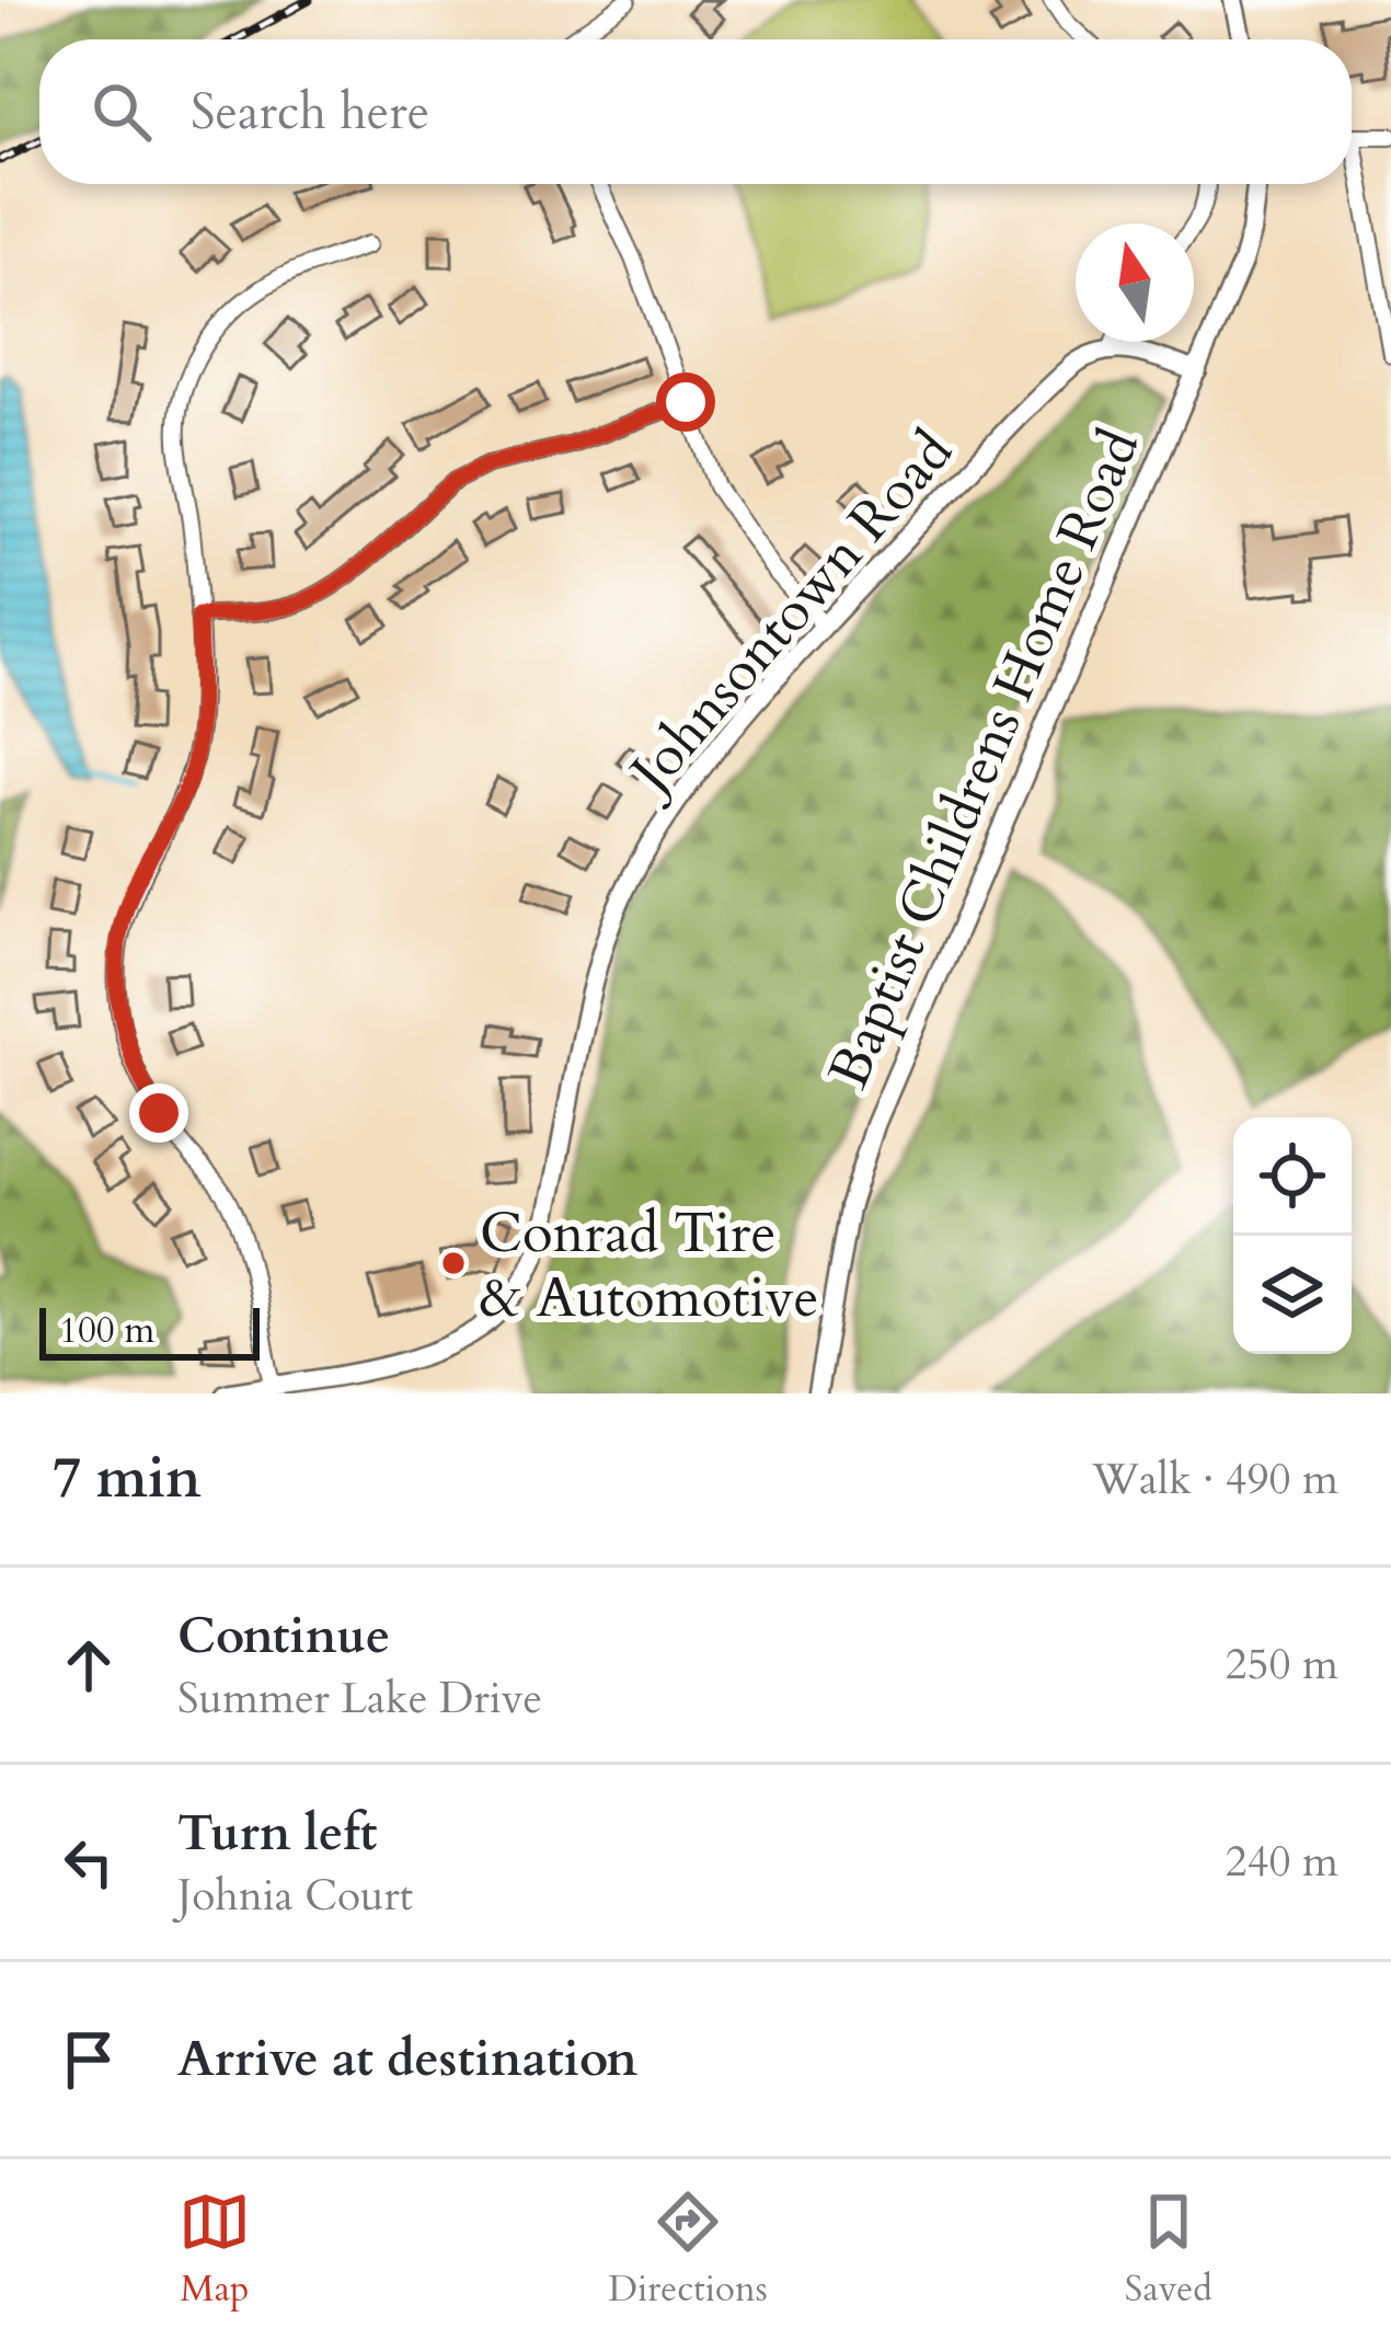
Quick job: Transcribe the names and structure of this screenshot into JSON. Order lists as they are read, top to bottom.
{
  "streets": {
    "street": ["Johnsontown Road", "Baptist Childrens Home Road"]
  },
  "places": ["Conrad Tire & Automotive"],
  "scale_bar": "100 m",
  "north": "top",
  "page": {
    "search": "Search here",
    "scale": "100 m",
    "heading": ["7 min", "Walk · 490 m"],
    "list": [
      ["Continue", "Summer Lake Drive", "250 m"],
      ["Turn left", "Johnia Court", "240 m"],
      "Arrive at destination"
    ],
    "nav": ["Map", "Directions", "Saved"]
  }
}
